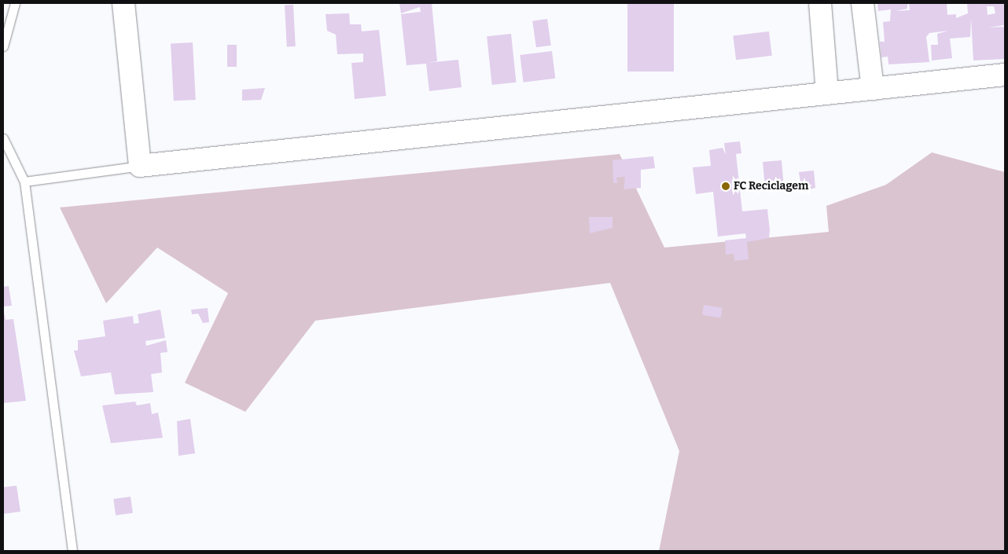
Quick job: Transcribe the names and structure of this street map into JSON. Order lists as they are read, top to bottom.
{
  "places": ["FC Reciclagem"]
}
